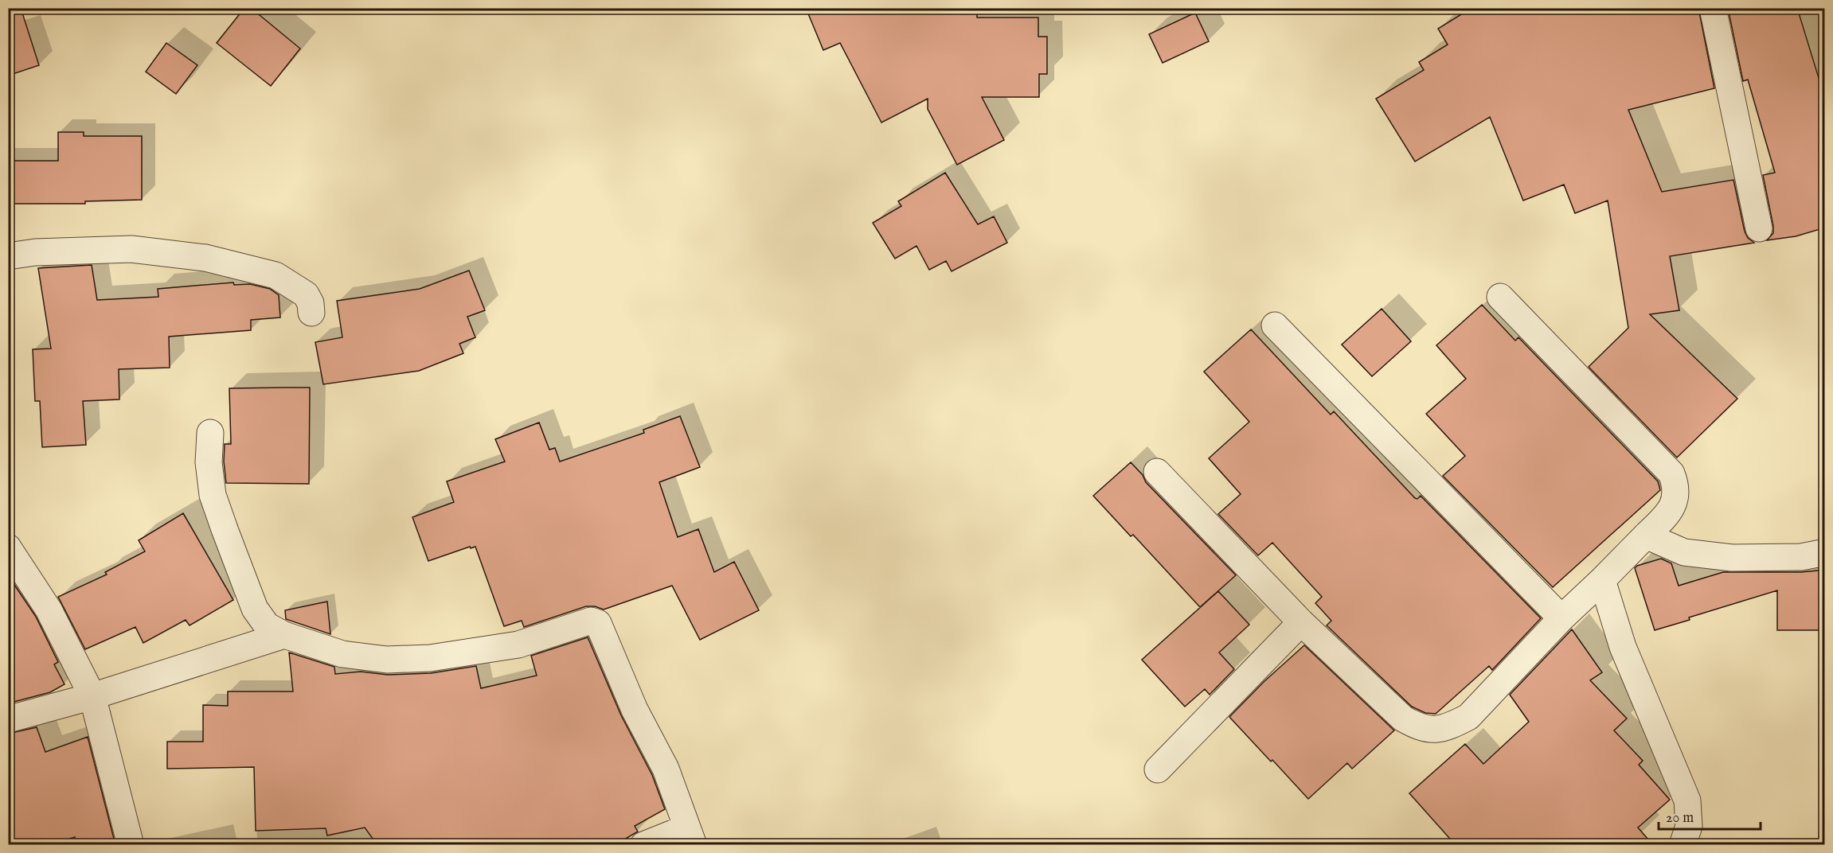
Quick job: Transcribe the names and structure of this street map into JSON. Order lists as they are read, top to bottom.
{
  "scale_bar": "20 m"
}
